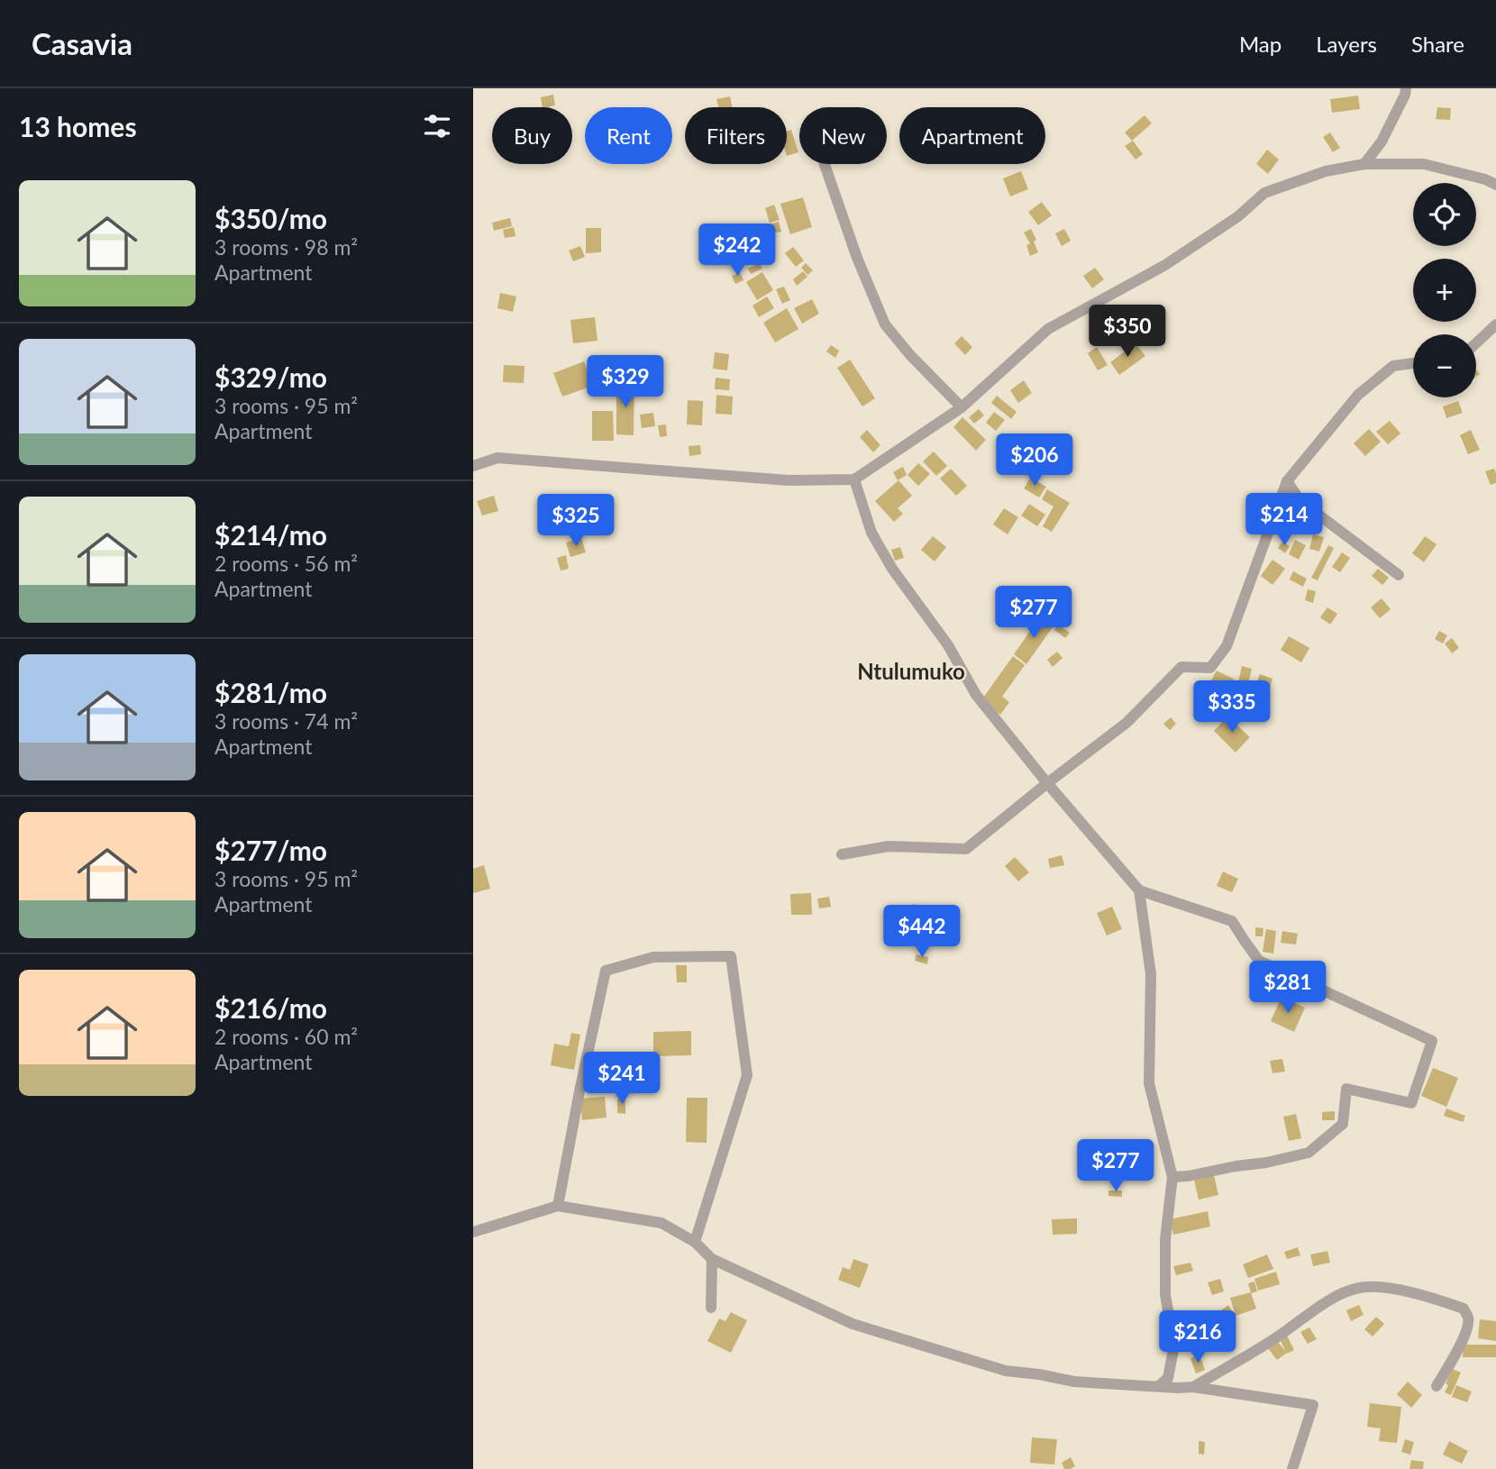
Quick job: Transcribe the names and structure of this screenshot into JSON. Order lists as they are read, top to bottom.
{
  "districts": ["Ntulumuko"],
  "page": {
    "header": "Casavia",
    "nav": ["Map", "Layers", "Share"],
    "heading": "13 homes",
    "chip": [
      "Buy",
      "Rent",
      "Filters",
      "New",
      "Apartment"
    ],
    "list": [
      {
        "name": "$350/mo",
        "note": "3 rooms · 98 m² · Apartment"
      },
      {
        "name": "$329/mo",
        "note": "3 rooms · 95 m² · Apartment"
      },
      {
        "name": "$214/mo",
        "note": "2 rooms · 56 m² · Apartment"
      },
      {
        "name": "$281/mo",
        "note": "3 rooms · 74 m² · Apartment"
      },
      {
        "name": "$277/mo",
        "note": "3 rooms · 95 m² · Apartment"
      },
      {
        "name": "$216/mo",
        "note": "2 rooms · 60 m² · Apartment"
      }
    ],
    "map_buttons": ["+", "−"],
    "price": [
      "$242",
      "$350",
      "$329",
      "$206",
      "$214",
      "$325",
      "$277",
      "$335",
      "$442",
      "$281",
      "$241",
      "$277",
      "$216"
    ]
  }
}
